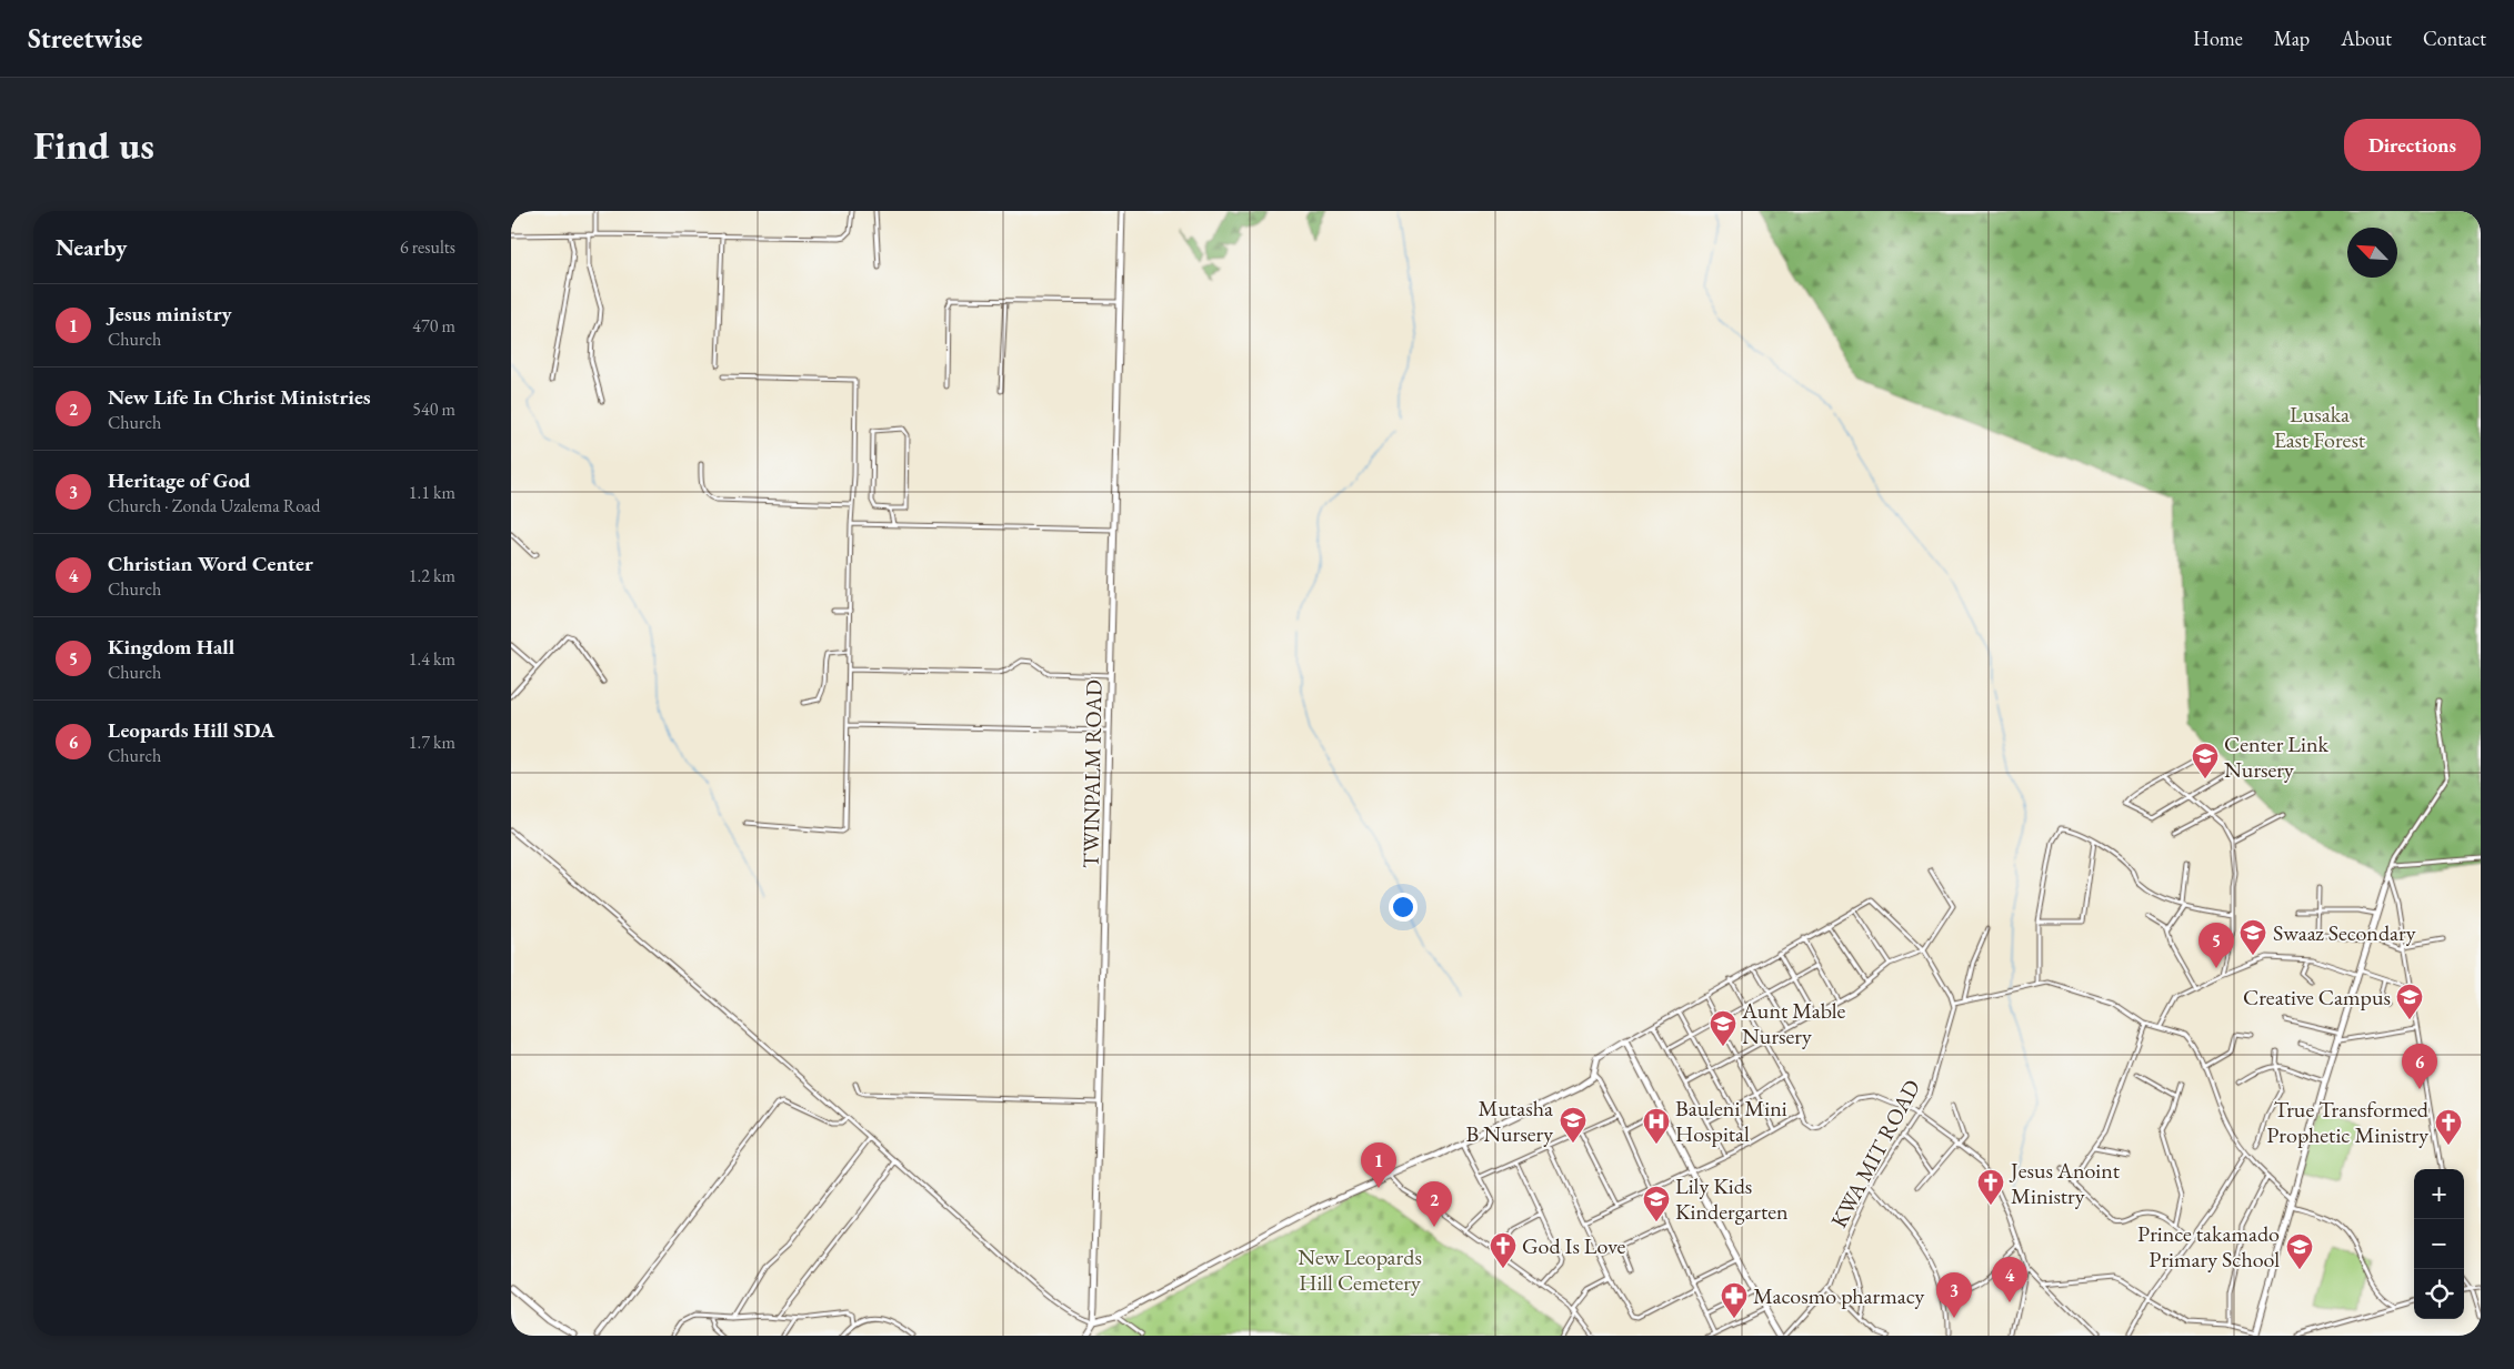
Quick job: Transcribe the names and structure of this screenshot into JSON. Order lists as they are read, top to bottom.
{
  "streets": {
    "street": ["TWINPALM ROAD", "KWA MIT ROAD"]
  },
  "parks": ["Lusaka East Forest", "New Leopards Hill Cemetery"],
  "places": {
    "school or university": [
      "Center Link Nursery",
      "Swaaz Secondary",
      "Creative Campus",
      "Aunt Mable Nursery",
      "Mutasha B Nursery",
      "Lily Kids Kindergarten",
      "Prince takamado Primary School"
    ],
    "hospital": ["Bauleni Mini Hospital"],
    "church": ["True Transformed Prophetic Ministry", "Jesus Anoint Ministry", "God Is Love"],
    "pharmacy": ["Macosmo pharmacy"]
  },
  "north": "top left",
  "page": {
    "header": "Streetwise",
    "nav": [
      "Home",
      "Map",
      "About",
      "Contact"
    ],
    "buttons": "Directions",
    "title": "Find us",
    "heading": ["Nearby", "6 results"],
    "list": [
      {
        "mark": "1",
        "name": "Jesus ministry",
        "note": "Church",
        "value": "470 m"
      },
      {
        "mark": "2",
        "name": "New Life In Christ Ministries",
        "note": "Church",
        "value": "540 m"
      },
      {
        "mark": "3",
        "name": "Heritage of God",
        "note": "Church · Zonda Uzalema Road",
        "value": "1.1 km"
      },
      {
        "mark": "4",
        "name": "Christian Word Center",
        "note": "Church",
        "value": "1.2 km"
      },
      {
        "mark": "5",
        "name": "Kingdom Hall",
        "note": "Church",
        "value": "1.4 km"
      },
      {
        "mark": "6",
        "name": "Leopards Hill SDA",
        "note": "Church",
        "value": "1.7 km"
      }
    ],
    "pins": [
      "5",
      "6",
      "1",
      "2",
      "4",
      "3"
    ],
    "map_buttons": ["+", "−"]
  }
}
